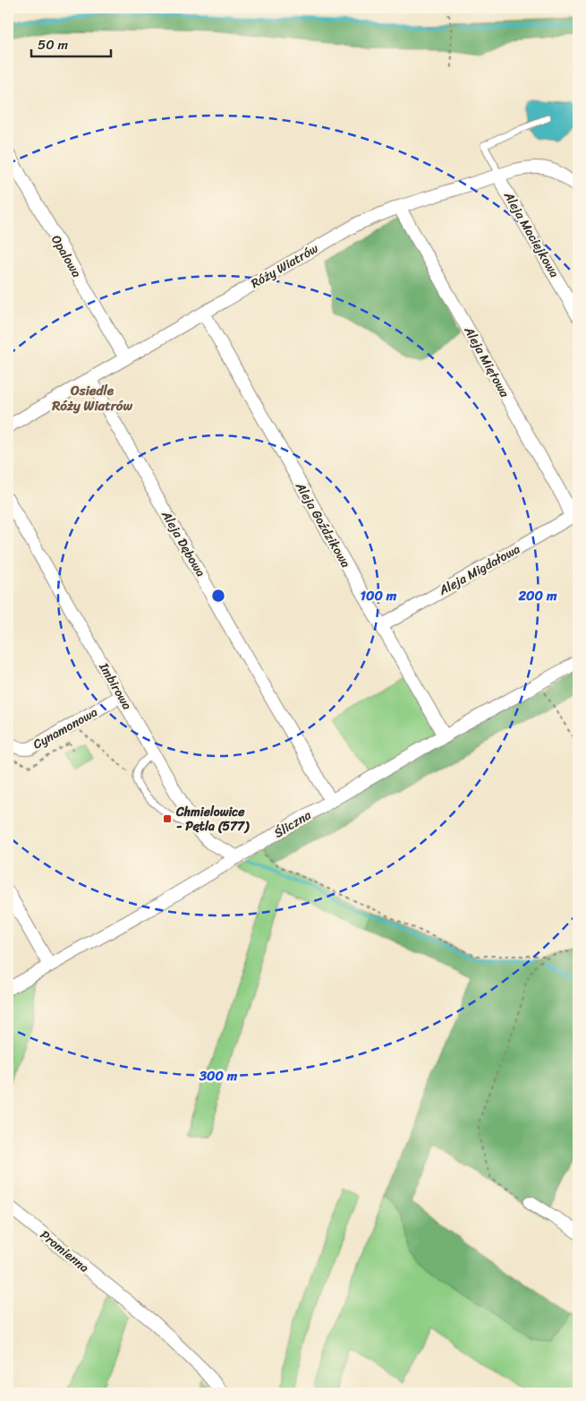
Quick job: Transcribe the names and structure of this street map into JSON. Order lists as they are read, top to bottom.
{
  "streets": {
    "street": [
      "Aleja Maciejkowa",
      "Opalowa",
      "Róży Wiatrów",
      "Aleja Miętowa",
      "Aleja Goździkowa",
      "Aleja Dębowa",
      "Aleja Migdałowa",
      "Imbirowa",
      "Cynamonowa",
      "Śliczna",
      "Promienna"
    ]
  },
  "crossings": [
    ["Aleja Maciejkowa", "Róży Wiatrów"],
    ["Opalowa", "Róży Wiatrów"],
    ["Róży Wiatrów", "Aleja Miętowa"],
    ["Róży Wiatrów", "Aleja Goździkowa"],
    ["Róży Wiatrów", "Aleja Dębowa"],
    ["Aleja Miętowa", "Aleja Migdałowa"],
    ["Aleja Goździkowa", "Aleja Migdałowa"],
    ["Aleja Goździkowa", "Śliczna"],
    ["Aleja Dębowa", "Śliczna"],
    ["Imbirowa", "Cynamonowa"],
    ["Imbirowa", "Śliczna"]
  ],
  "districts": ["Osiedle Róży Wiatrów"],
  "places": {
    "transit": ["Chmielowice - Pętla (577)"]
  },
  "scale_bar": "50 m",
  "rings": ["100 m", "200 m", "300 m"]
}
